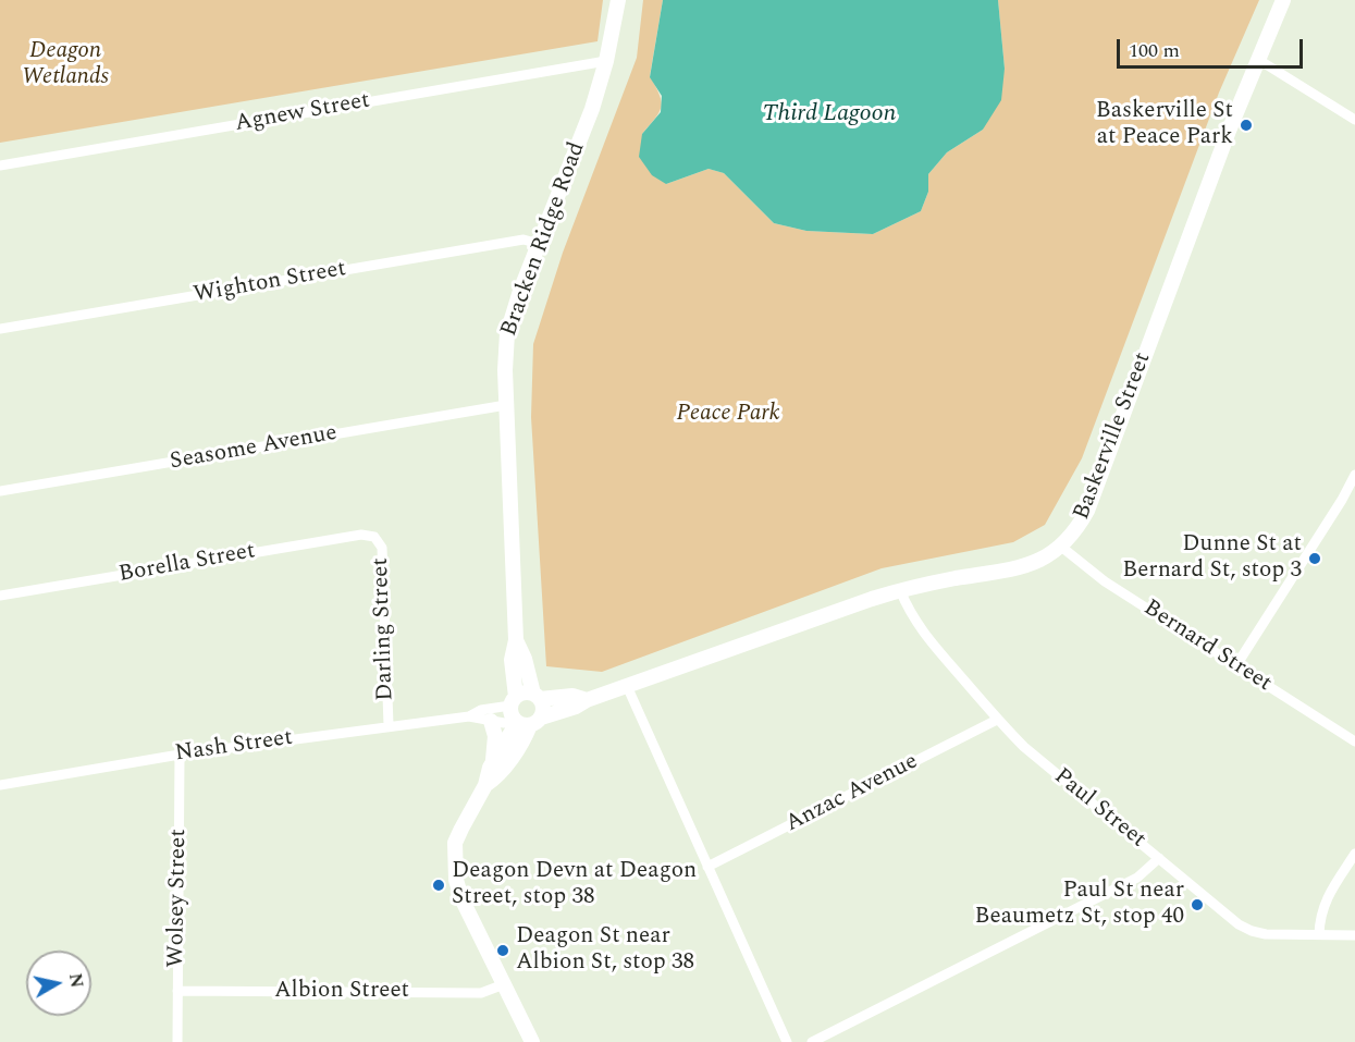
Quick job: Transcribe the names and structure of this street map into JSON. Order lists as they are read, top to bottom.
{
  "streets": {
    "main road": ["Bracken Ridge Road", "Baskerville Street"],
    "street": [
      "Agnew Street",
      "Wighton Street",
      "Seasome Avenue",
      "Borella Street",
      "Darling Street",
      "Bernard Street",
      "Nash Street",
      "Anzac Avenue",
      "Paul Street",
      "Wolsey Street",
      "Albion Street"
    ]
  },
  "crossings": [
    ["Agnew Street", "Bracken Ridge Road"],
    ["Bracken Ridge Road", "Wighton Street"],
    ["Bracken Ridge Road", "Baskerville Street"],
    ["Bracken Ridge Road", "Seasome Avenue"],
    ["Bracken Ridge Road", "Nash Street"],
    ["Baskerville Street", "Bernard Street"],
    ["Baskerville Street", "Nash Street"],
    ["Baskerville Street", "Paul Street"],
    ["Borella Street", "Darling Street"],
    ["Darling Street", "Nash Street"],
    ["Nash Street", "Wolsey Street"],
    ["Anzac Avenue", "Paul Street"],
    ["Wolsey Street", "Albion Street"]
  ],
  "water": ["Third Lagoon"],
  "parks": ["Deagon Wetlands", "Peace Park"],
  "places": [
    "Baskerville St at Peace Park",
    "Dunne St at Bernard St, stop 3",
    "Deagon Devn at Deagon Street, stop 38",
    "Paul St near Beaumetz St, stop 40",
    "Deagon St near Albion St, stop 38"
  ],
  "scale_bar": "100 m",
  "north": "right"
}
